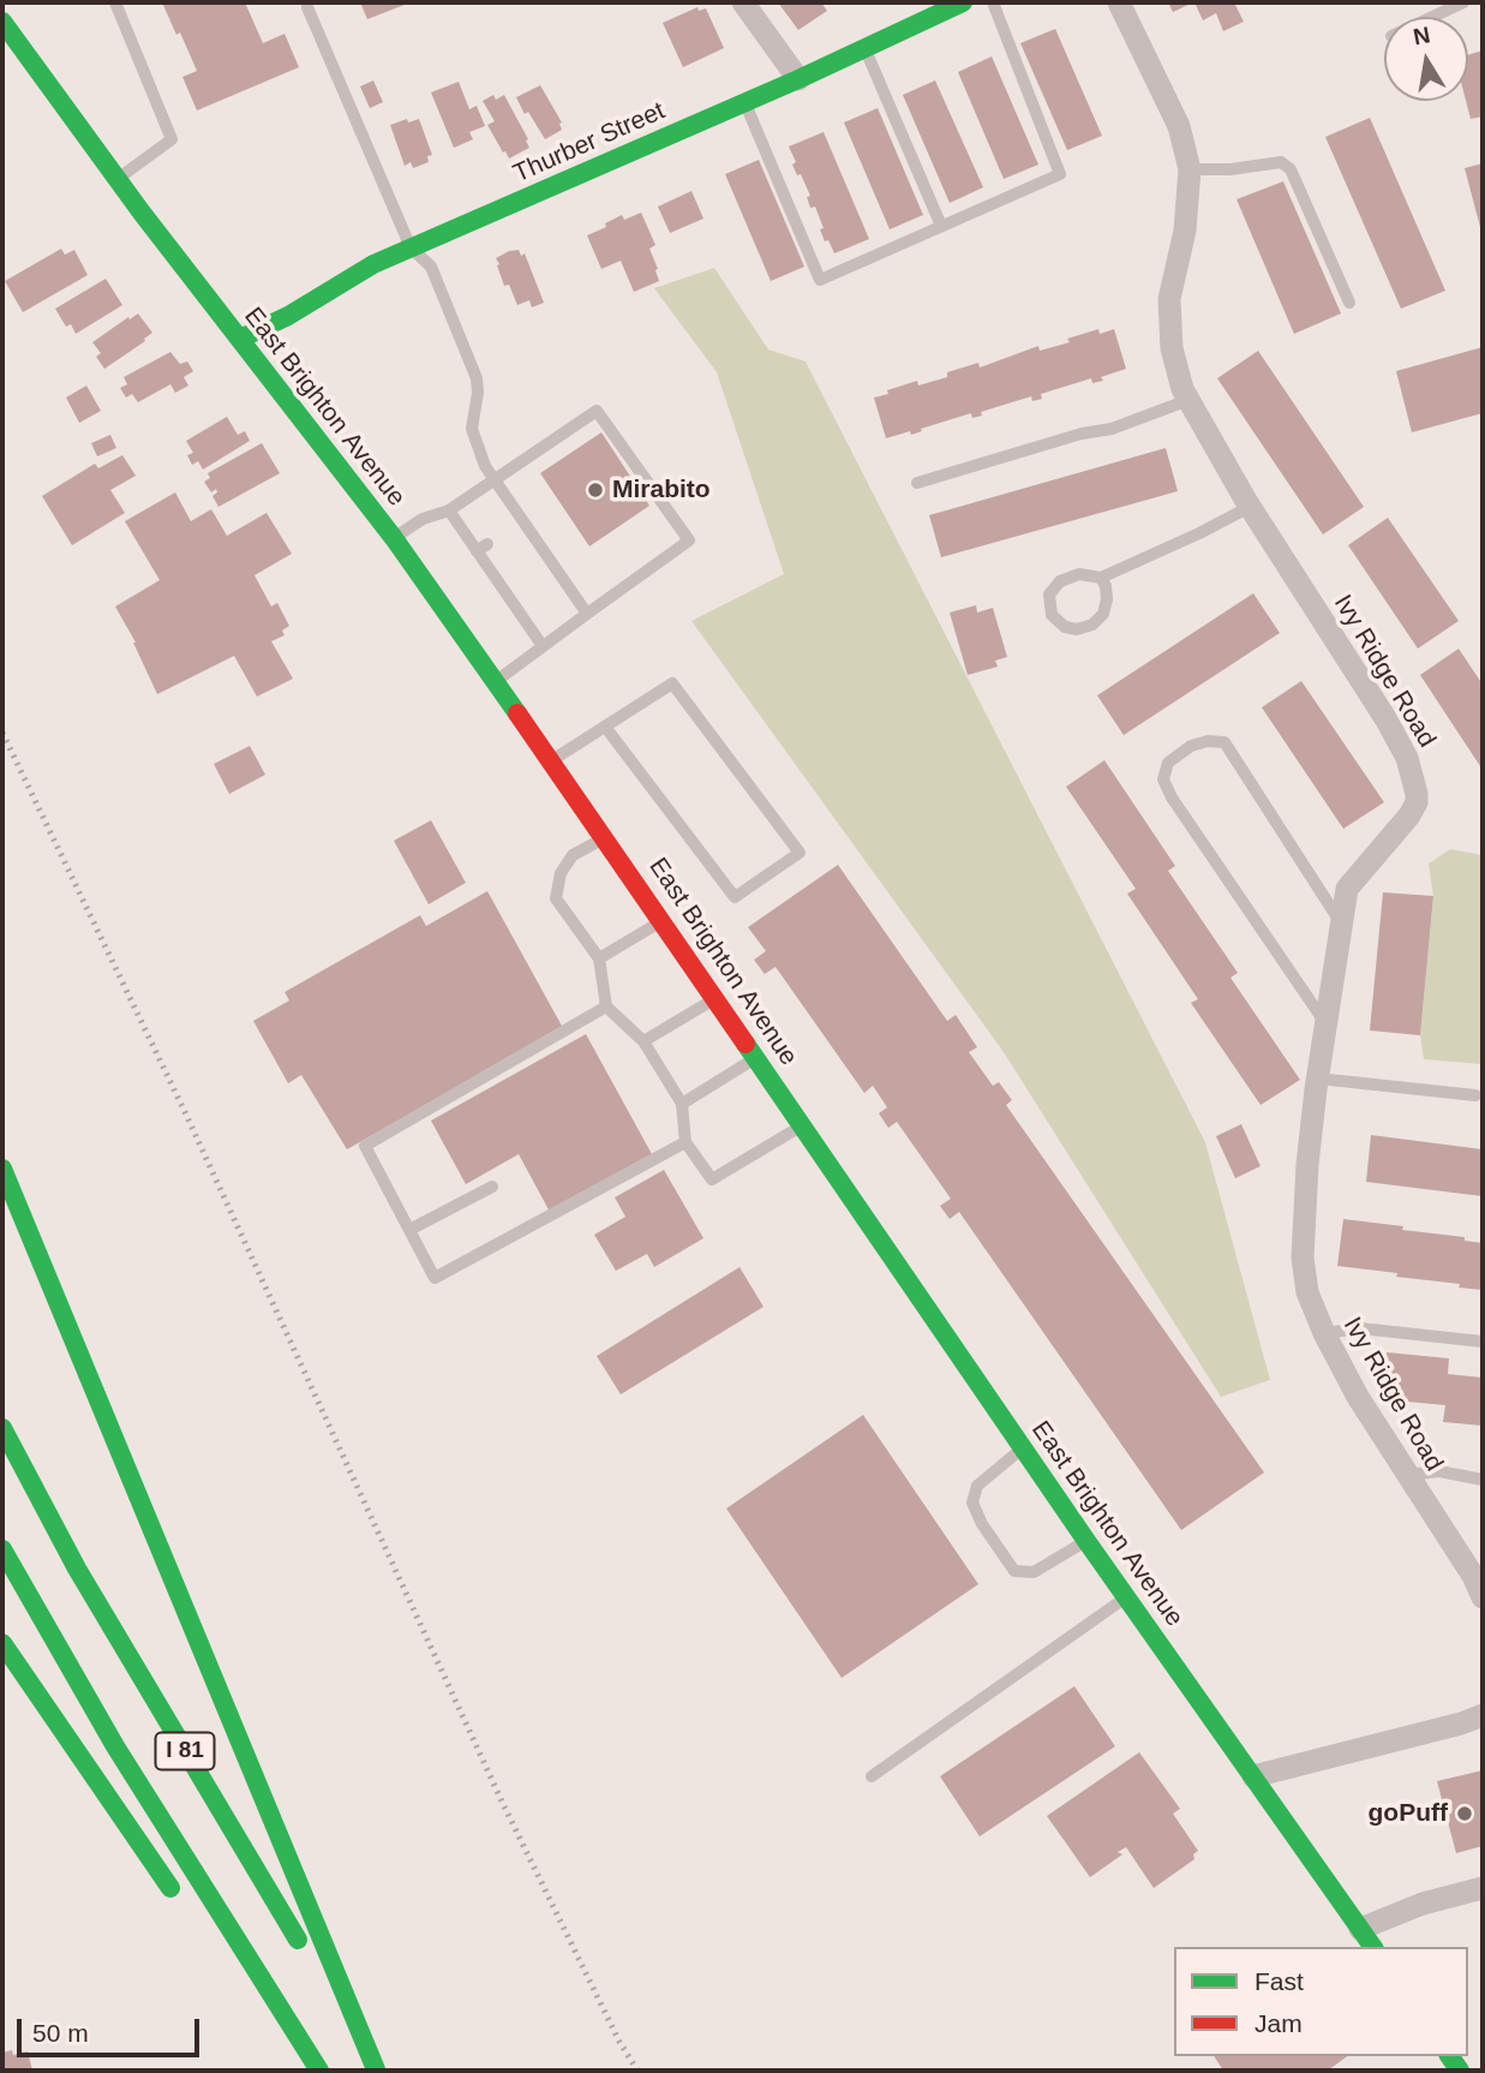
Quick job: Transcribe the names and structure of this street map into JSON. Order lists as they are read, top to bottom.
{
  "streets": {
    "main road": ["Thurber Street", "East Brighton Avenue", "I 81"],
    "street": ["Ivy Ridge Road"]
  },
  "crossings": [
    ["Thurber Street", "East Brighton Avenue"]
  ],
  "places": ["Mirabito", "goPuff"],
  "legend": ["Fast", "Jam"],
  "scale_bar": "50 m",
  "north": "top"
}
